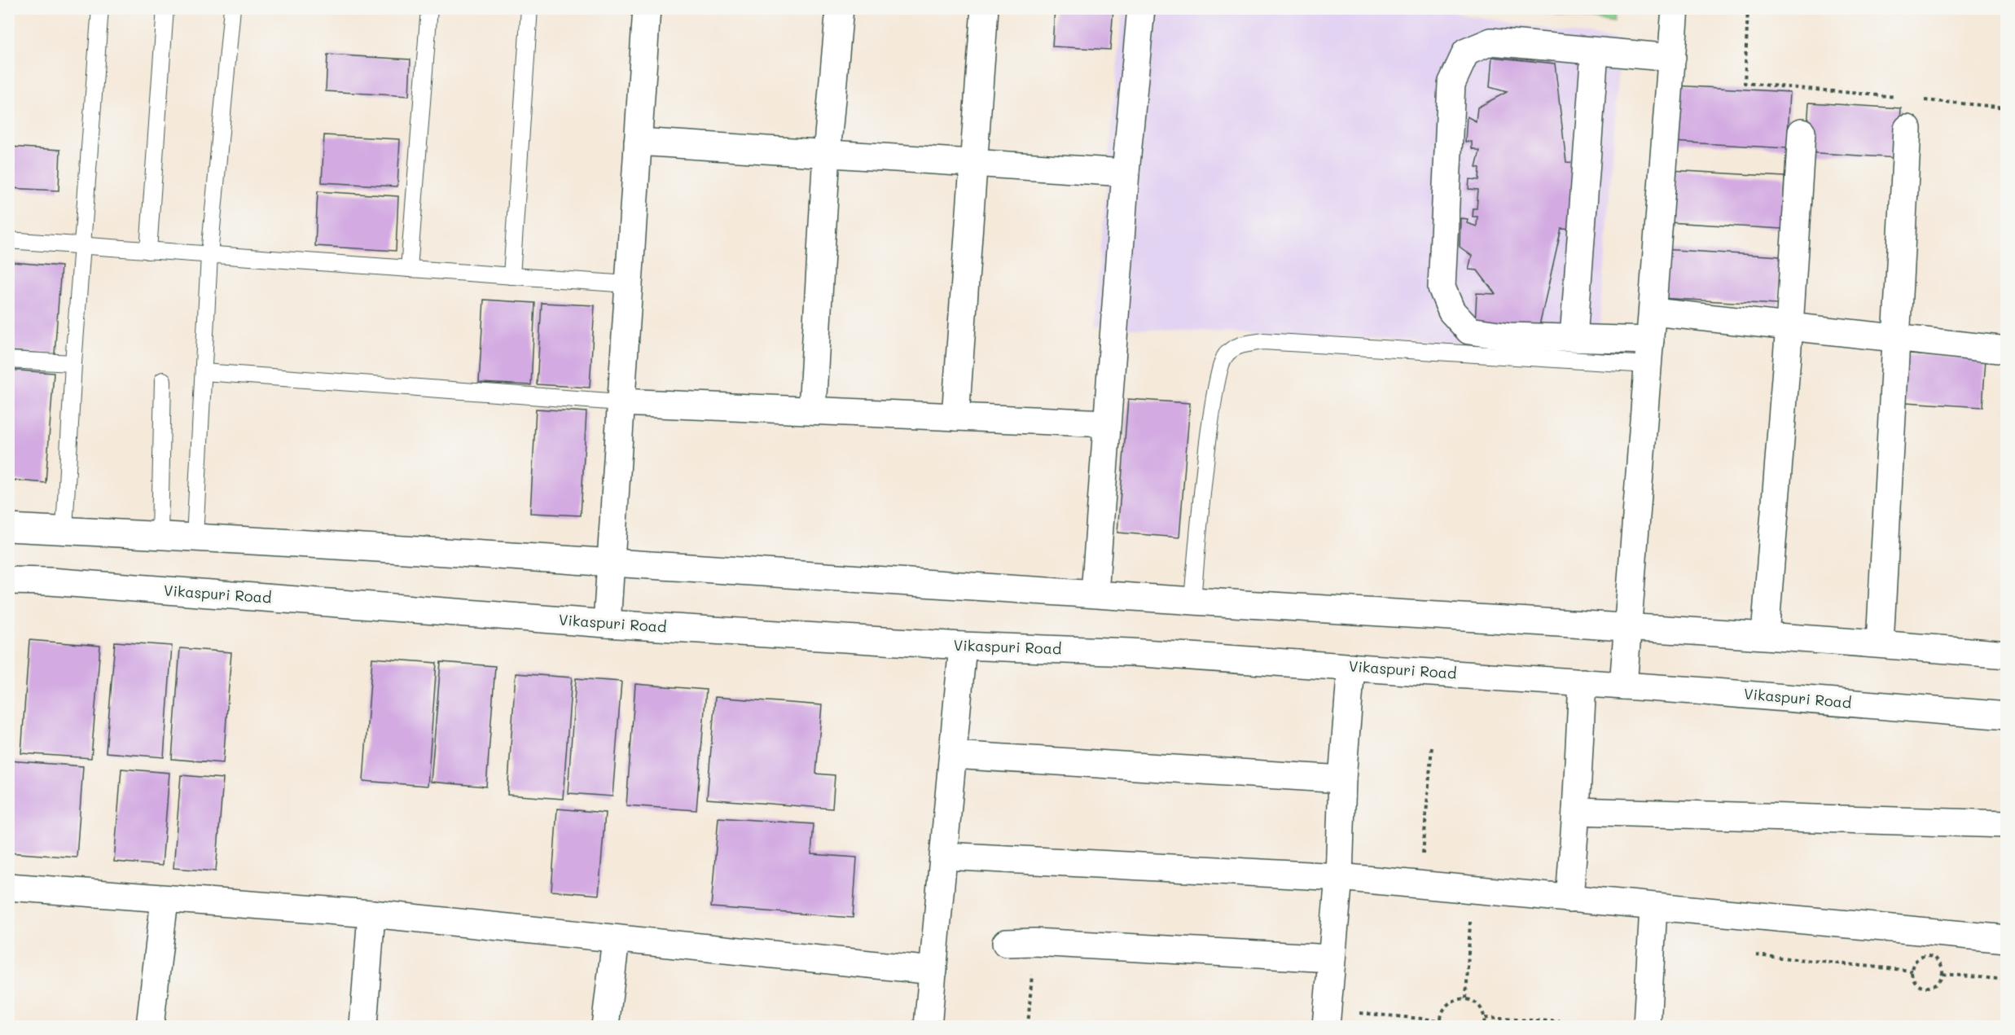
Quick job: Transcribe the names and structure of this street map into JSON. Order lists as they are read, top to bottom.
{
  "streets": {
    "street": ["Vikaspuri Road"]
  }
}
